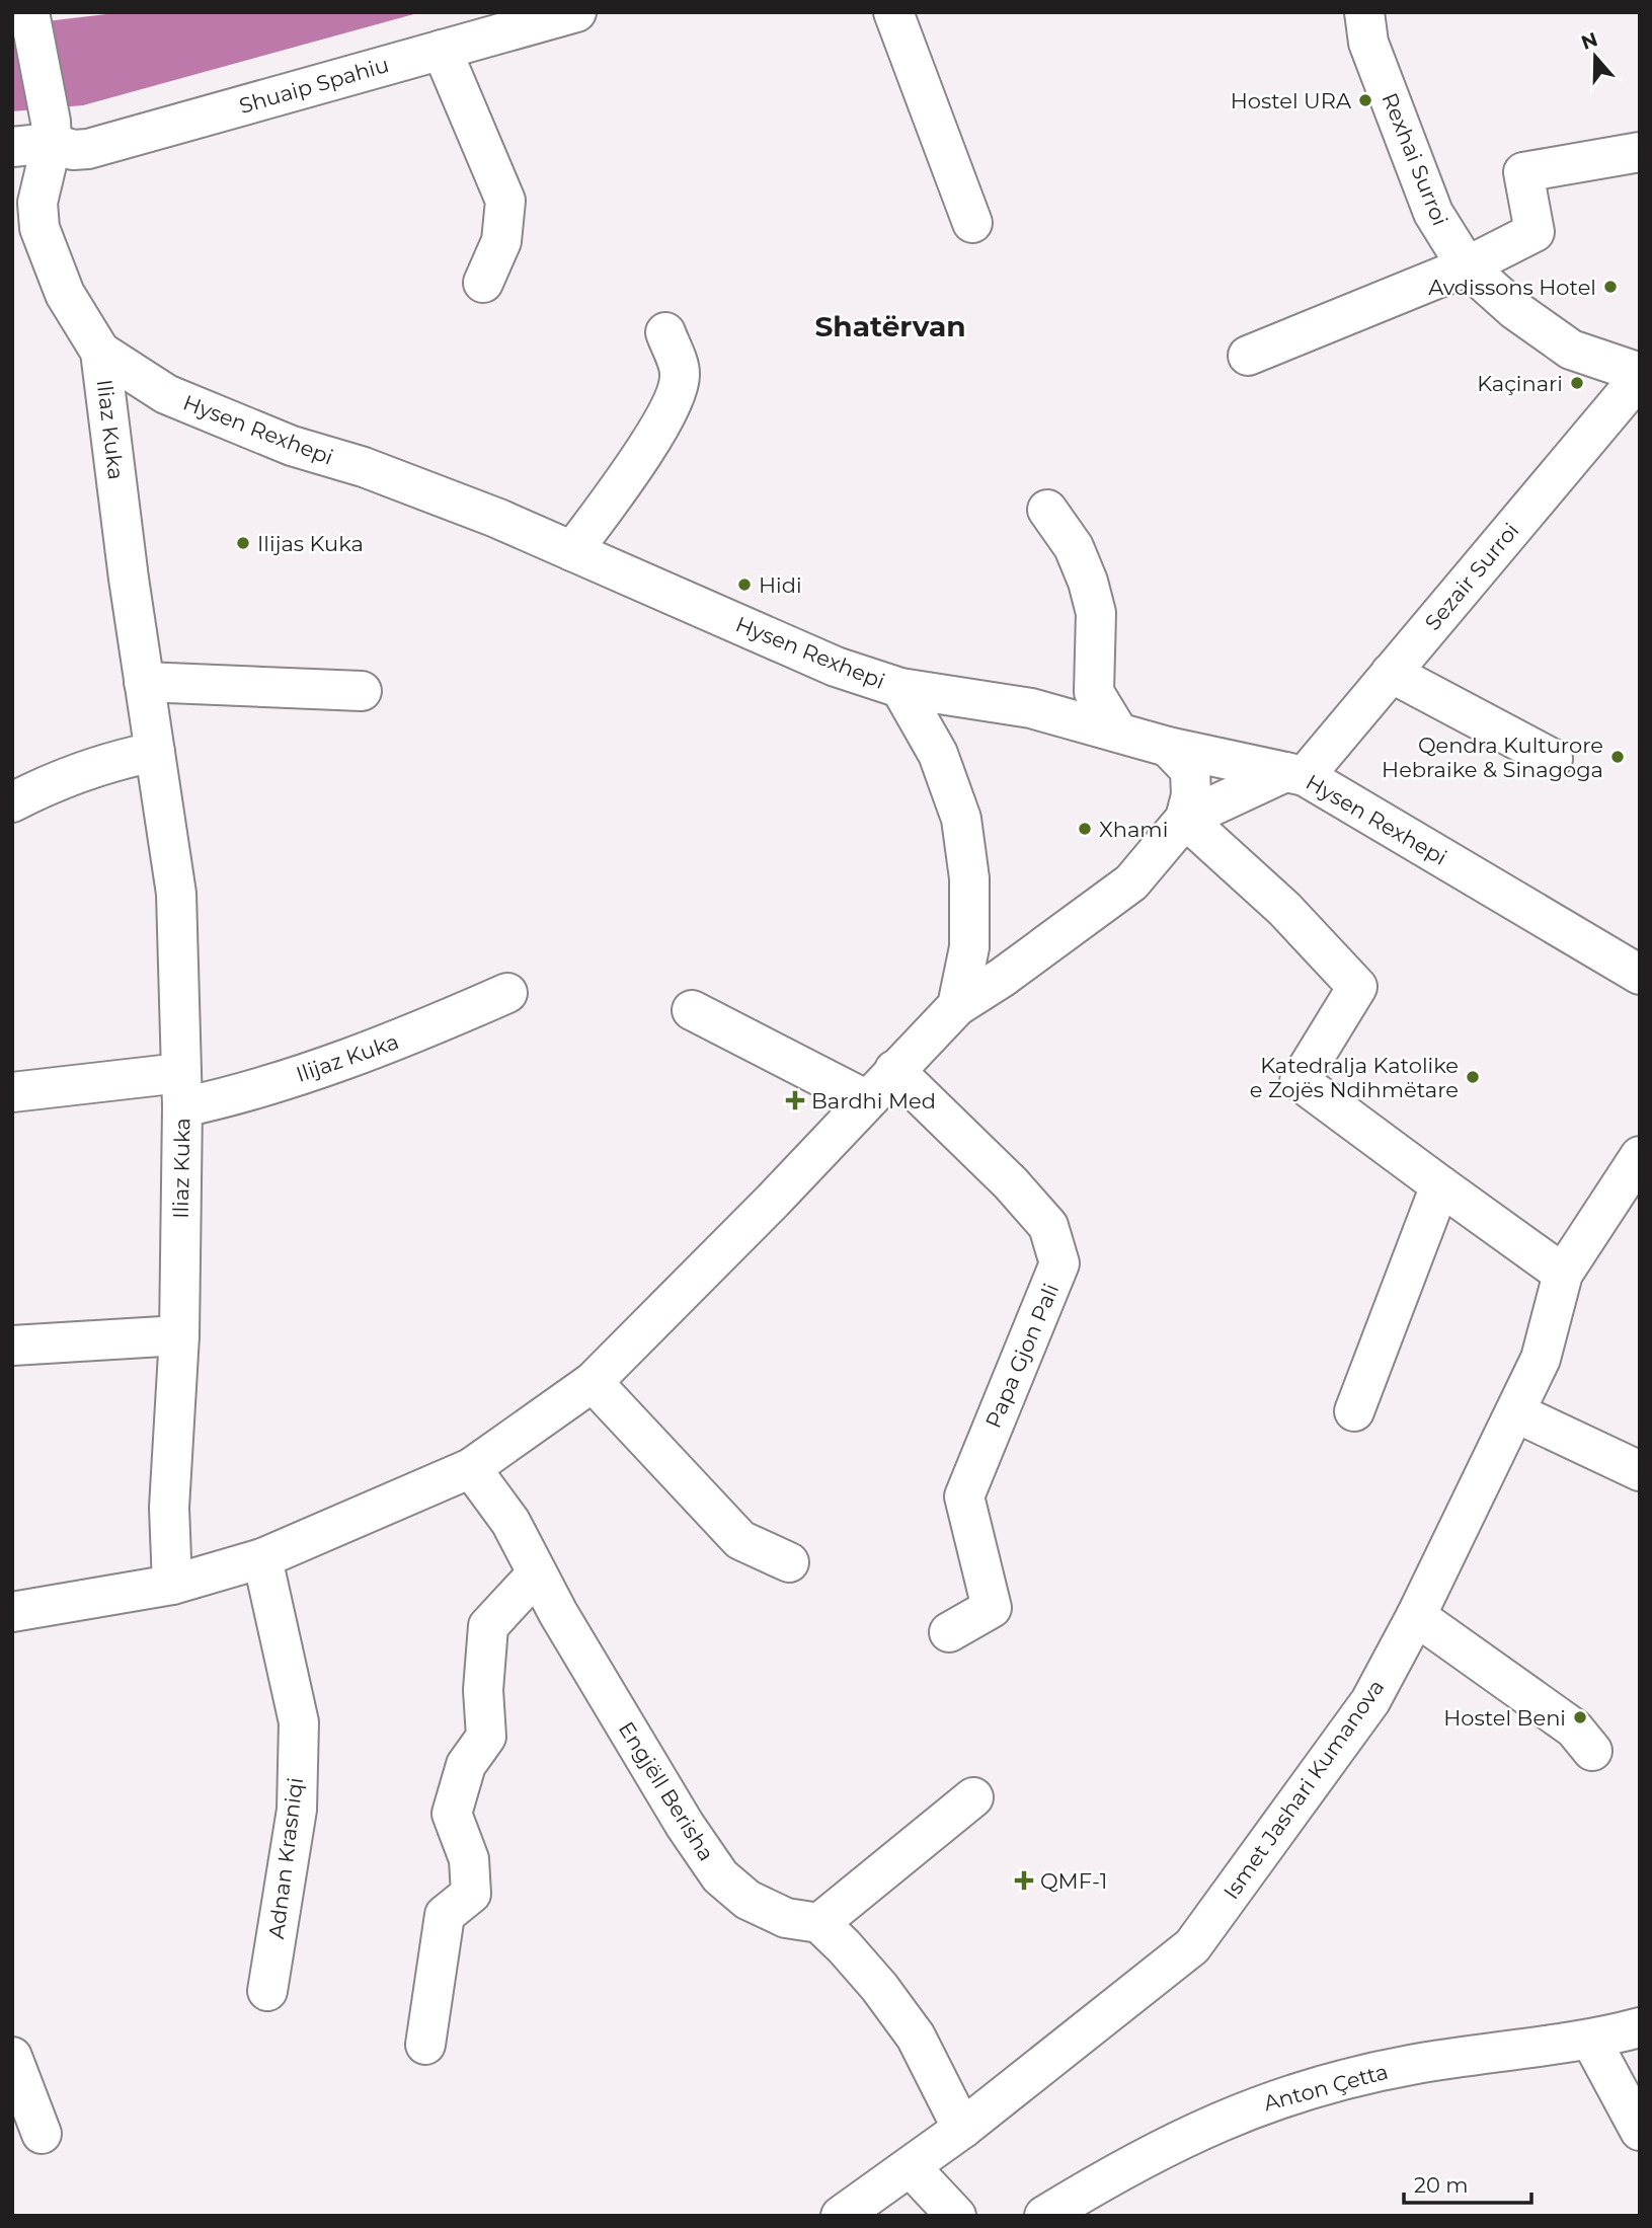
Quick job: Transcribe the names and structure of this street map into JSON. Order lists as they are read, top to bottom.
{
  "streets": {
    "street": [
      "Shuaip Spahiu",
      "Rexhai Surroi",
      "Iliaz Kuka",
      "Hysen Rexhepi",
      "Sezair Surroi",
      "Ilijaz Kuka",
      "Papa Gjon Pali",
      "Ismet Jashari Kumanova",
      "Engjëll Berisha",
      "Adnan Krasniqi",
      "Anton Çetta"
    ]
  },
  "crossings": [
    ["Shuaip Spahiu", "Iliaz Kuka"],
    ["Rexhai Surroi", "Sezair Surroi"],
    ["Iliaz Kuka", "Hysen Rexhepi"],
    ["Iliaz Kuka", "Ilijaz Kuka"],
    ["Hysen Rexhepi", "Sezair Surroi"]
  ],
  "districts": ["Shatërvan"],
  "places": {
    "other": [
      "Hostel URA",
      "Avdissons Hotel",
      "Kaçinari",
      "Ilijas Kuka",
      "Hidi",
      "Qendra Kulturore Hebraike & Sinagoga",
      "Xhami",
      "Katedralja Katolike e Zojës Ndihmëtare",
      "Hostel Beni"
    ],
    "health": ["Bardhi Med", "QMF-1"]
  },
  "scale_bar": "20 m",
  "north": "top"
}
